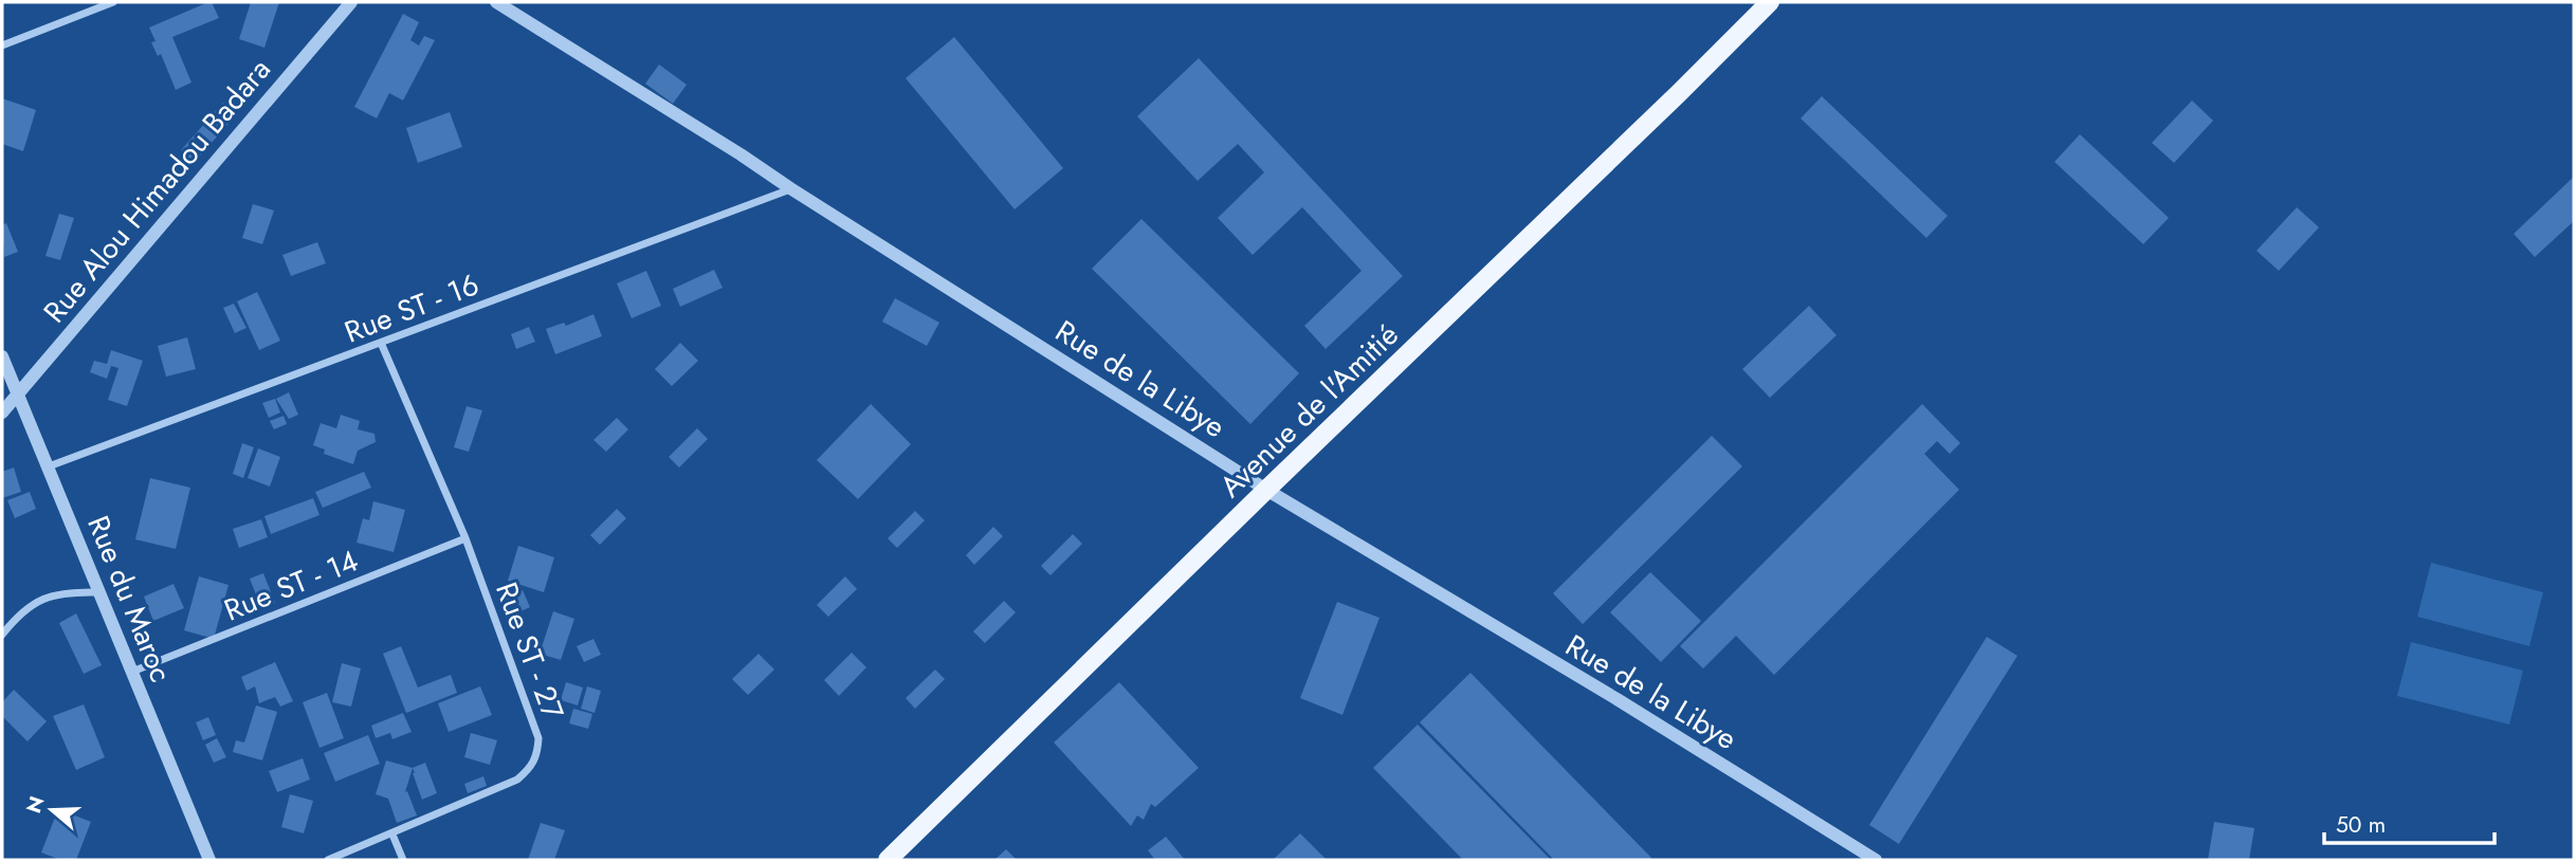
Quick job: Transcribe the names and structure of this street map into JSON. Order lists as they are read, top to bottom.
{
  "streets": {
    "main road": ["Avenue de l'Amitié"],
    "street": [
      "Rue Alou Himadou Badara",
      "Rue ST - 16",
      "Rue de la Libye",
      "Rue ST - 14",
      "Rue du Maroc",
      "Rue ST - 27"
    ]
  },
  "crossings": [
    ["Rue Alou Himadou Badara", "Rue du Maroc"],
    ["Rue ST - 16", "Rue de la Libye"],
    ["Rue ST - 16", "Rue du Maroc"],
    ["Rue ST - 16", "Rue ST - 27"],
    ["Rue de la Libye", "Avenue de l'Amitié"],
    ["Rue ST - 14", "Rue du Maroc"],
    ["Rue ST - 14", "Rue ST - 27"]
  ],
  "scale_bar": "50 m",
  "north": "left"
}
